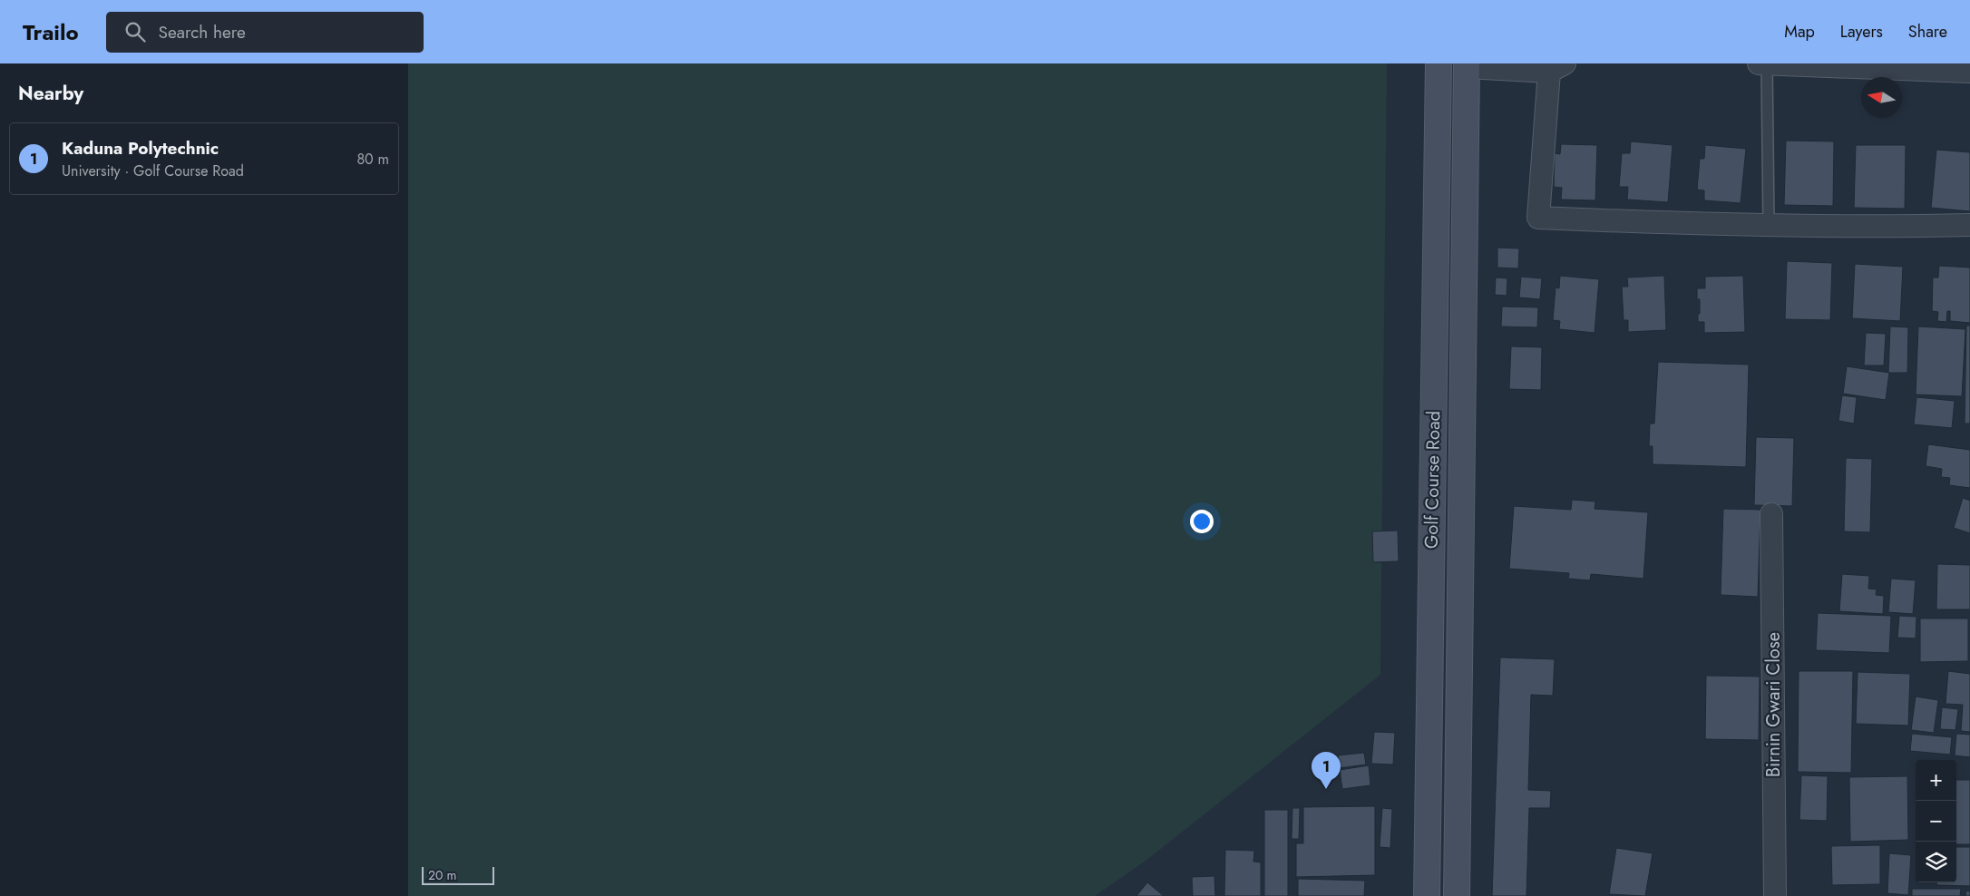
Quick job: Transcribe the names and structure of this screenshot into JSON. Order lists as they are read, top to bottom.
{
  "streets": {
    "street": ["Golf Course Road", "Birnin Gwari Close"]
  },
  "scale_bar": "20 m",
  "north": "left",
  "page": {
    "header": "Trailo",
    "search": "Search here",
    "nav": ["Map", "Layers", "Share"],
    "heading": "Nearby",
    "list": [
      {
        "mark": "1",
        "name": "Kaduna Polytechnic",
        "note": "University · Golf Course Road",
        "value": "80 m"
      }
    ],
    "pins": "1",
    "map_buttons": ["+", "−"],
    "scale": "20 m"
  }
}
